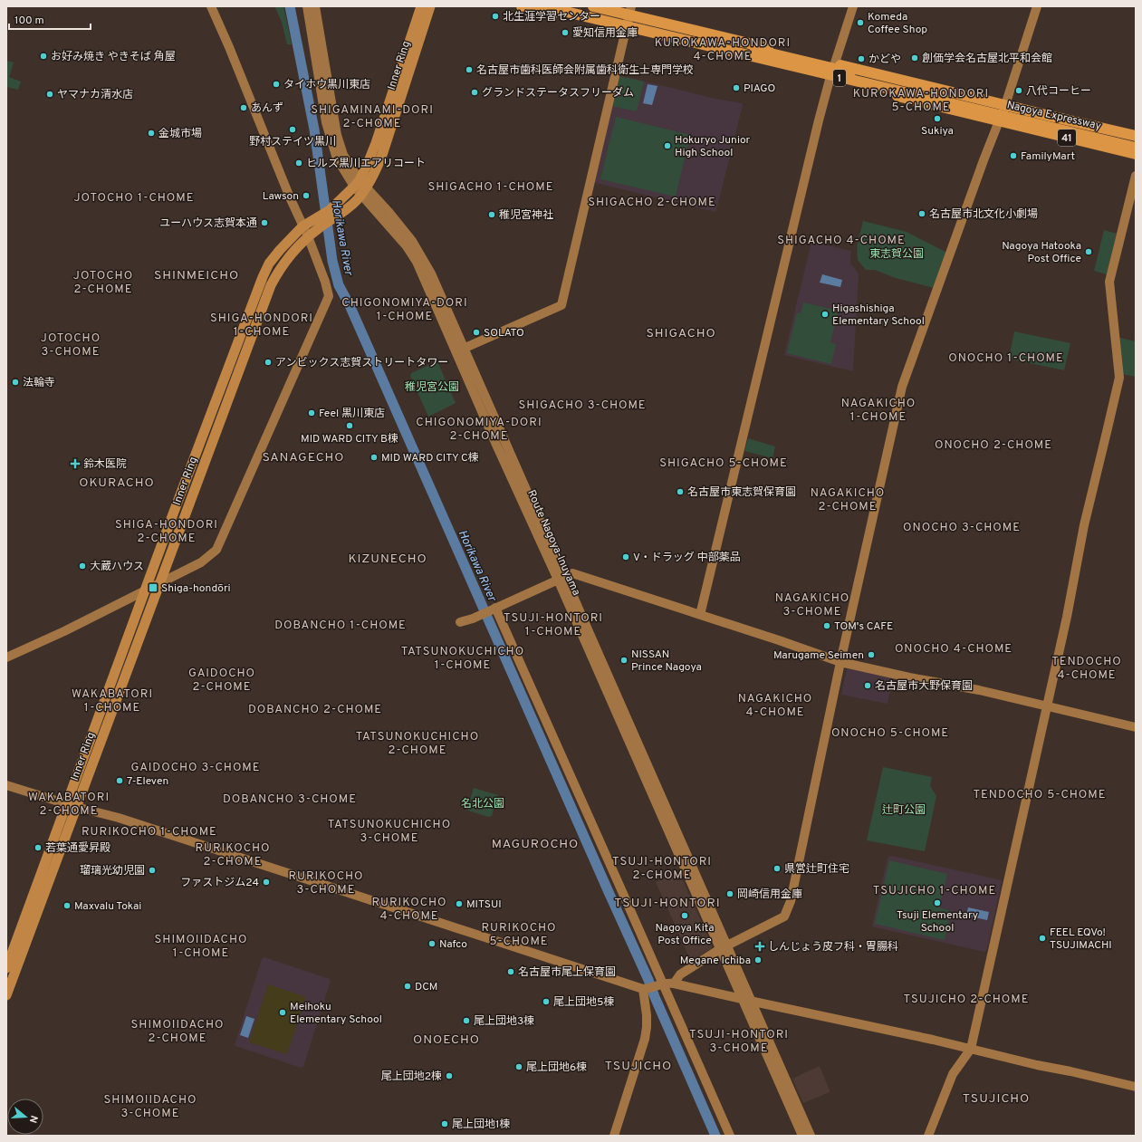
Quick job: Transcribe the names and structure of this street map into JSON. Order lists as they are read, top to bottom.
{
  "streets": {
    "highway": ["1", "Nagoya Expressway", "41"],
    "main road": ["Inner Ring"],
    "street": ["Route Nagoya-Inuyama"]
  },
  "crossings": [
    ["Inner Ring", "Route Nagoya-Inuyama"]
  ],
  "districts": [
    "KUROKAWA-HONDORI 4-CHOME",
    "KUROKAWA-HONDORI 5-CHOME",
    "SHIGAMINAMI-DORI 2-CHOME",
    "SHIGACHO 1-CHOME",
    "JOTOCHO 1-CHOME",
    "SHIGACHO 2-CHOME",
    "SHIGACHO 4-CHOME",
    "JOTOCHO 2-CHOME",
    "SHINMEICHO",
    "CHIGONOMIYA-DORI 1-CHOME",
    "SHIGA-HONDORI 1-CHOME",
    "SHIGACHO",
    "JOTOCHO 3-CHOME",
    "ONOCHO 1-CHOME",
    "NAGAKICHO 1-CHOME",
    "SHIGACHO 3-CHOME",
    "CHIGONOMIYA-DORI 2-CHOME",
    "ONOCHO 2-CHOME",
    "SANAGECHO",
    "SHIGACHO 5-CHOME",
    "OKURACHO",
    "NAGAKICHO 2-CHOME",
    "SHIGA-HONDORI 2-CHOME",
    "ONOCHO 3-CHOME",
    "KIZUNECHO",
    "NAGAKICHO 3-CHOME",
    "TSUJI-HONTORI 1-CHOME",
    "DOBANCHO 1-CHOME",
    "ONOCHO 4-CHOME",
    "TATSUNOKUCHICHO 1-CHOME",
    "TENDOCHO 4-CHOME",
    "GAIDOCHO 2-CHOME",
    "WAKABATORI 1-CHOME",
    "NAGAKICHO 4-CHOME",
    "DOBANCHO 2-CHOME",
    "ONOCHO 5-CHOME",
    "TATSUNOKUCHICHO 2-CHOME",
    "GAIDOCHO 3-CHOME",
    "TENDOCHO 5-CHOME",
    "WAKABATORI 2-CHOME",
    "DOBANCHO 3-CHOME",
    "TATSUNOKUCHICHO 3-CHOME",
    "RURIKOCHO 1-CHOME",
    "MAGUROCHO",
    "RURIKOCHO 2-CHOME",
    "TSUJI-HONTORI 2-CHOME",
    "RURIKOCHO 3-CHOME",
    "TSUJICHO 1-CHOME",
    "RURIKOCHO 4-CHOME",
    "TSUJI-HONTORI",
    "RURIKOCHO 5-CHOME",
    "SHIMOIIDACHO 1-CHOME",
    "TSUJICHO 2-CHOME",
    "SHIMOIIDACHO 2-CHOME",
    "TSUJI-HONTORI 3-CHOME",
    "ONOECHO",
    "TSUJICHO",
    "TSUJICHO",
    "SHIMOIIDACHO 3-CHOME"
  ],
  "water": ["Horikawa River"],
  "parks": [
    "東志賀公園",
    "稚児宮公園",
    "名北公園",
    "辻町公園"
  ],
  "places": {
    "other": [
      "北生涯学習センター",
      "Komeda Coffee Shop",
      "愛知信用金庫",
      "お好み焼き やきそば 角屋",
      "創価学会名古屋北平和会館",
      "かどや",
      "名古屋市歯科医師会附属歯科衛生士専門学校",
      "タイホウ黒川東店",
      "PIAGO",
      "八代コーヒー",
      "グランドステータスフリーダム",
      "ヤマナカ清水店",
      "あんず",
      "Sukiya",
      "野村ステイツ黒川",
      "金城市場",
      "Hokuryo Junior High School",
      "FamilyMart",
      "ヒルズ黒川エアリコート",
      "Lawson",
      "名古屋市北文化小劇場",
      "稚児宮神社",
      "ユーハウス志賀本通",
      "Nagoya Hatooka Post Office",
      "Higashishiga Elementary School",
      "SOLATO",
      "アンビックス志賀ストリートタワー",
      "法輪寺",
      "Feel 黒川東店",
      "MID WARD CITY B棟",
      "MID WARD CITY C棟",
      "名古屋市東志賀保育園",
      "V・ドラッグ 中部薬品",
      "大蔵ハウス",
      "TOM's CAFE",
      "Marugame Seimen",
      "NISSAN Prince Nagoya",
      "名古屋市大野保育園",
      "7-Eleven",
      "若葉通愛昇殿",
      "県営辻町住宅",
      "瑠璃光幼児園",
      "ファストジム24",
      "岡崎信用金庫",
      "Tsuji Elementary School",
      "MITSUI",
      "Maxvalu Tokai",
      "Nagoya Kita Post Office",
      "FEEL EQVo! TSUJIMACHI",
      "Nafco",
      "Megane Ichiba",
      "名古屋市尾上保育園",
      "DCM",
      "尾上団地5棟",
      "Meihoku Elementary School",
      "尾上団地3棟",
      "尾上団地6棟",
      "尾上団地2棟",
      "尾上団地1棟"
    ],
    "health": ["鈴木医院", "しんじょう皮フ科・胃腸科"],
    "transit": ["Shiga-hondōri"]
  },
  "scale_bar": "100 m",
  "north": "right"
}
